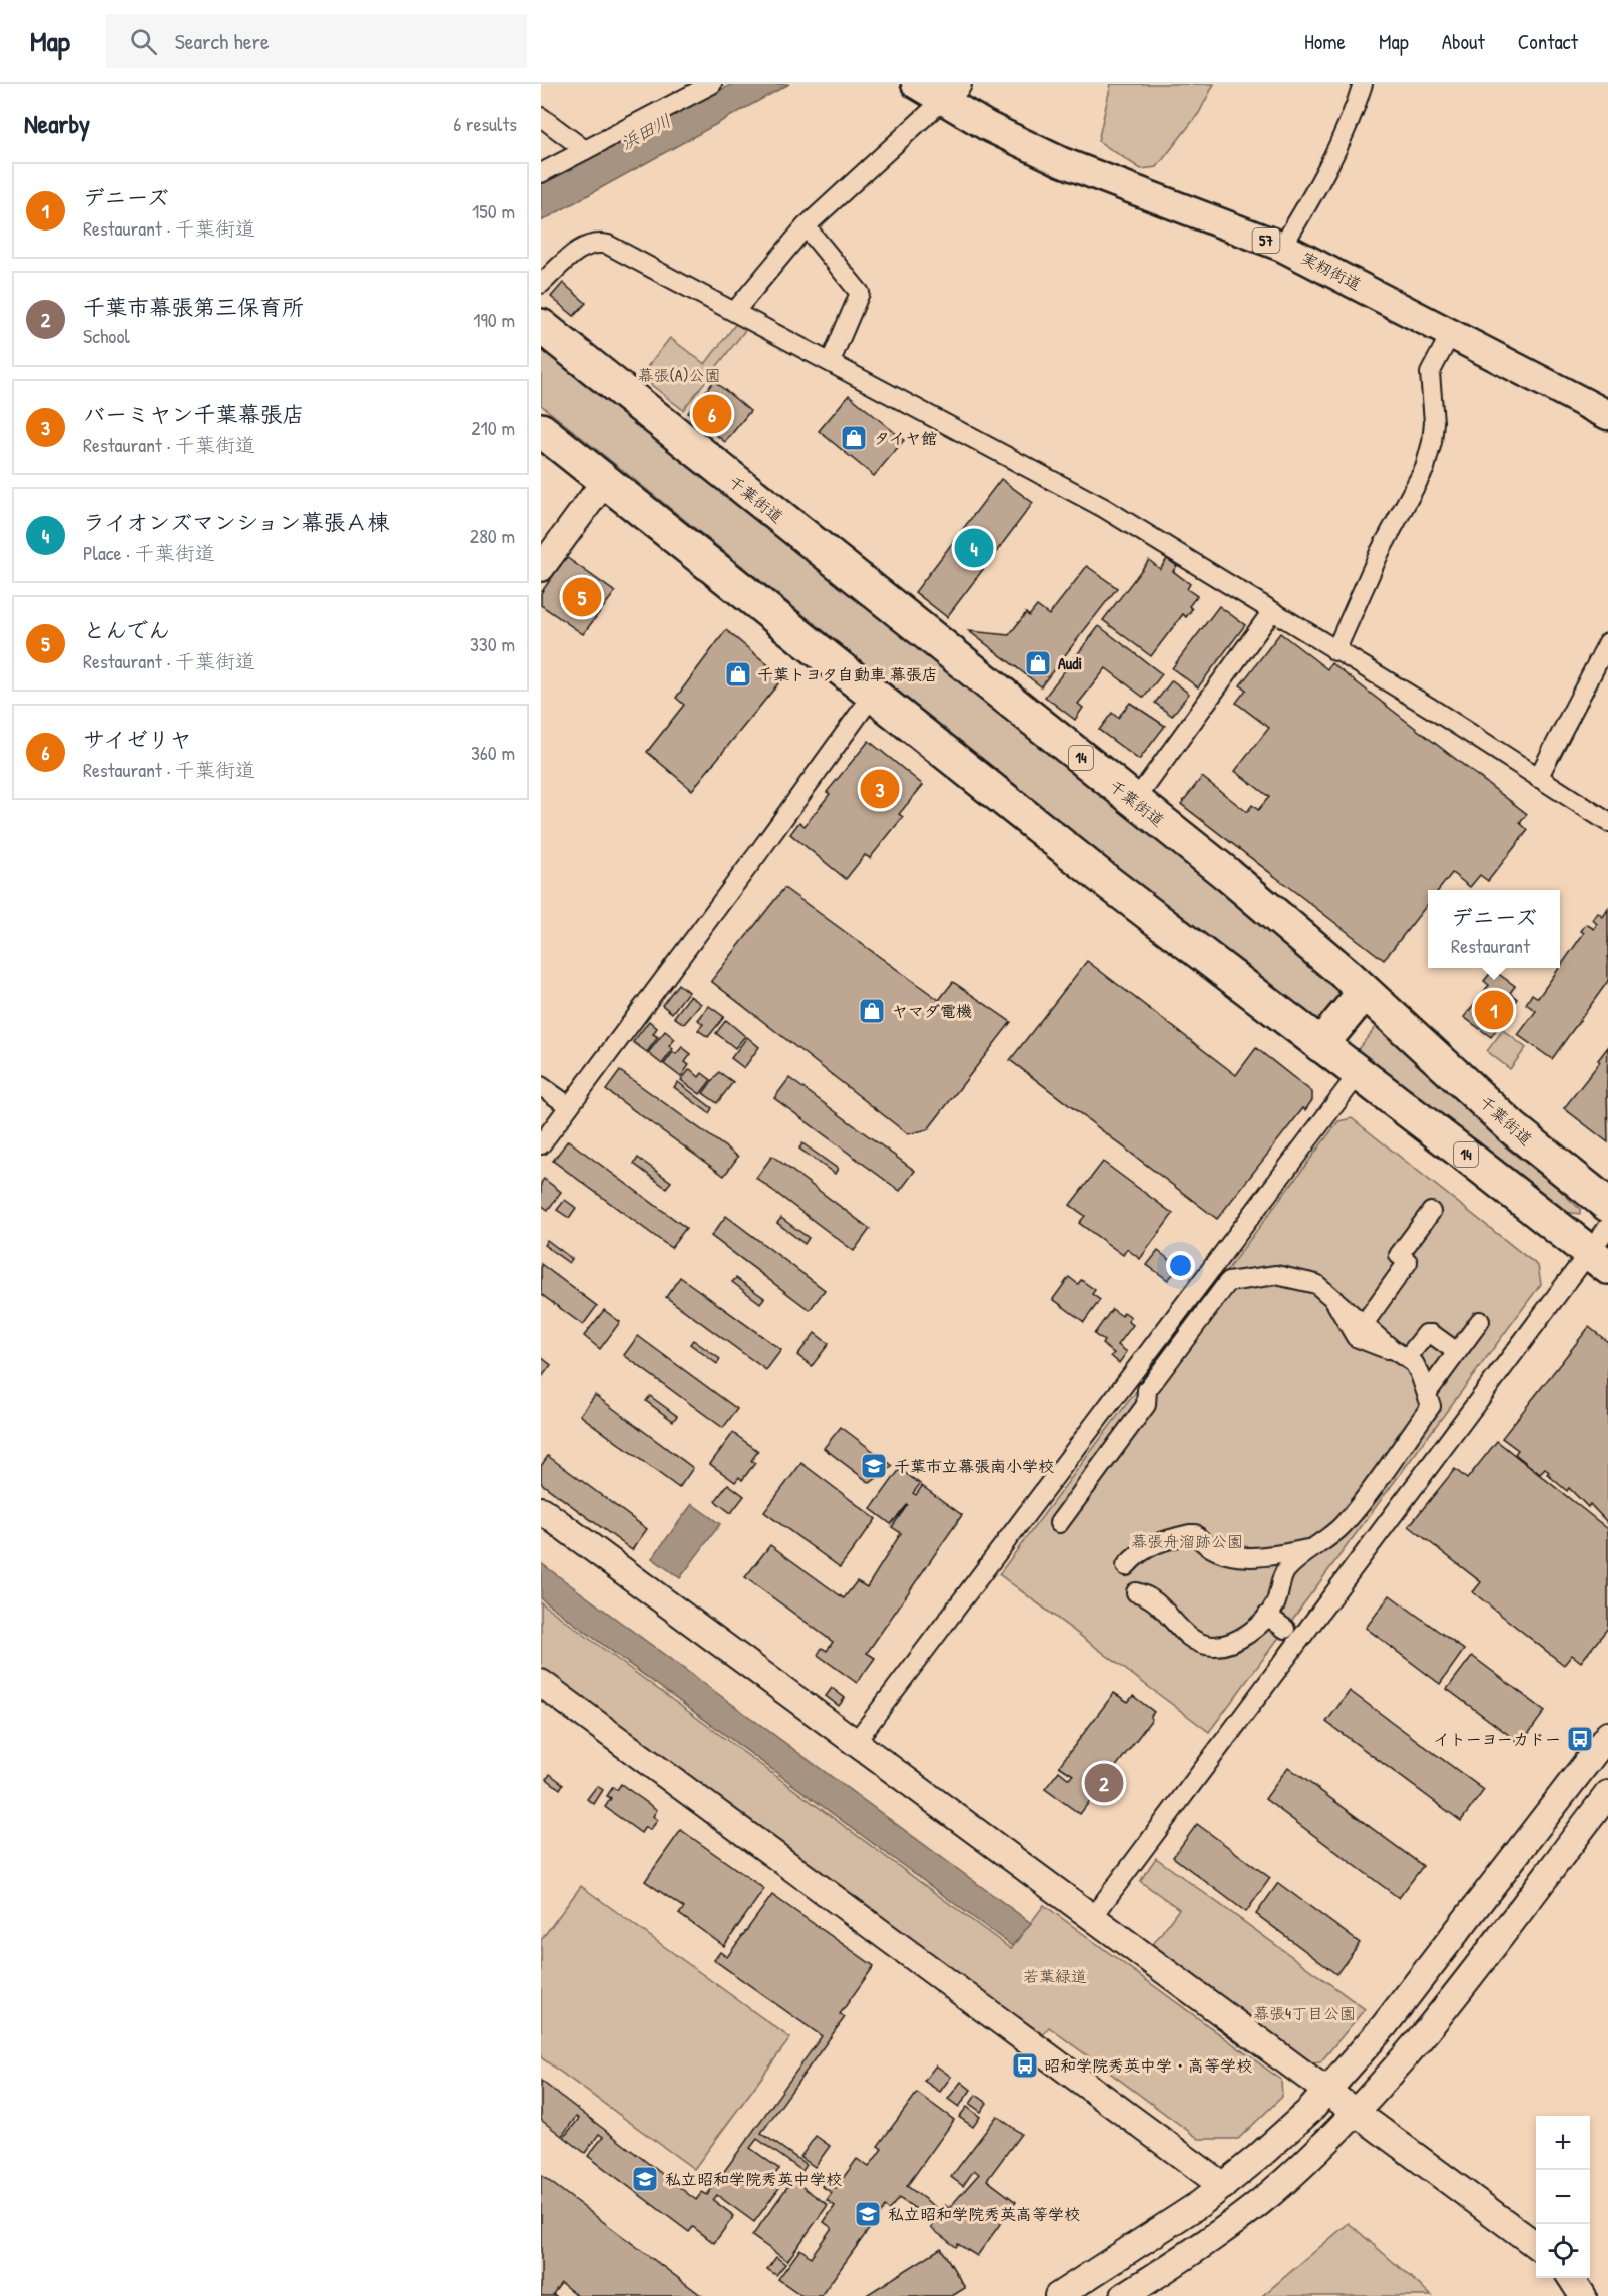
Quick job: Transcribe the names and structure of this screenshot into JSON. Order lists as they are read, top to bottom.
{
  "streets": {
    "highway": ["千葉街道", "14"],
    "main road": ["57", "実籾街道"]
  },
  "water": ["浜田川"],
  "parks": [
    "幕張(A)公園",
    "幕張舟溜跡公園",
    "若葉緑道",
    "幕張4丁目公園"
  ],
  "places": {
    "shop": [
      "タイヤ館",
      "Audi",
      "千葉トヨタ自動車 幕張店",
      "ヤマダ電機"
    ],
    "school or university": ["千葉市立幕張南小学校", "私立昭和学院秀英中学校", "私立昭和学院秀英高等学校"],
    "bus stop": ["イトーヨーカドー", "昭和学院秀英中学・高等学校"]
  },
  "page": {
    "header": "Map",
    "search": "Search here",
    "nav": [
      "Home",
      "Map",
      "About",
      "Contact"
    ],
    "heading": ["Nearby", "6 results"],
    "list": [
      {
        "mark": "1",
        "name": "デニーズ",
        "note": "Restaurant · 千葉街道",
        "value": "150 m"
      },
      {
        "mark": "2",
        "name": "千葉市幕張第三保育所",
        "note": "School",
        "value": "190 m"
      },
      {
        "mark": "3",
        "name": "バーミヤン千葉幕張店",
        "note": "Restaurant · 千葉街道",
        "value": "210 m"
      },
      {
        "mark": "4",
        "name": "ライオンズマンション幕張Ａ棟",
        "note": "Place · 千葉街道",
        "value": "280 m"
      },
      {
        "mark": "5",
        "name": "とんでん",
        "note": "Restaurant · 千葉街道",
        "value": "330 m"
      },
      {
        "mark": "6",
        "name": "サイゼリヤ",
        "note": "Restaurant · 千葉街道",
        "value": "360 m"
      }
    ],
    "pins": [
      "6",
      "4",
      "5",
      "3",
      "1",
      "2"
    ],
    "popup": ["デニーズ", "Restaurant"],
    "map_buttons": ["+", "−"]
  }
}
